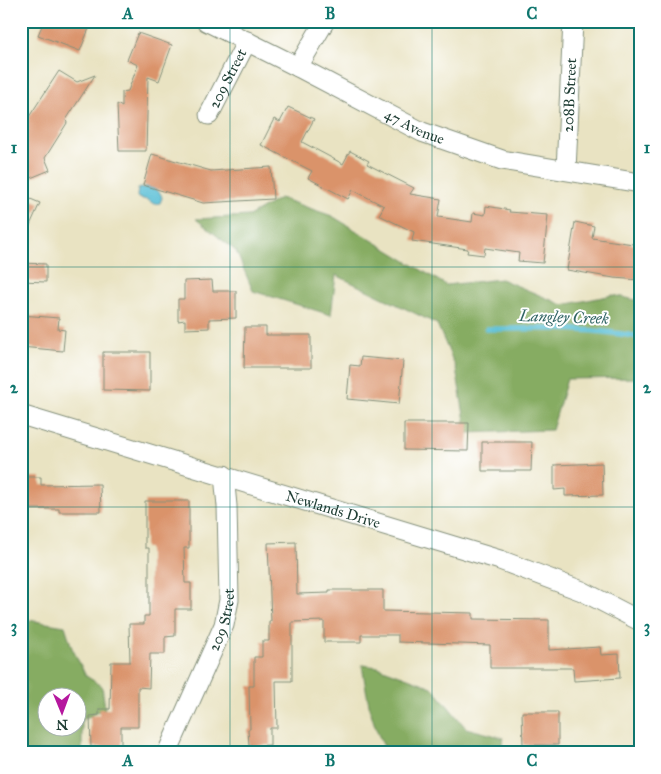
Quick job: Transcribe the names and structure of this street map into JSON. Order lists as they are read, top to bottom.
{
  "streets": {
    "street": [
      "209 Street",
      "208B Street",
      "47 Avenue",
      "Newlands Drive"
    ]
  },
  "crossings": [
    ["209 Street", "47 Avenue"],
    ["209 Street", "Newlands Drive"],
    ["208B Street", "47 Avenue"]
  ],
  "water": ["Langley Creek"],
  "north": "bottom",
  "grid": {
    "columns": ["A", "B", "C"],
    "rows": ["1", "2", "3"]
  }
}
